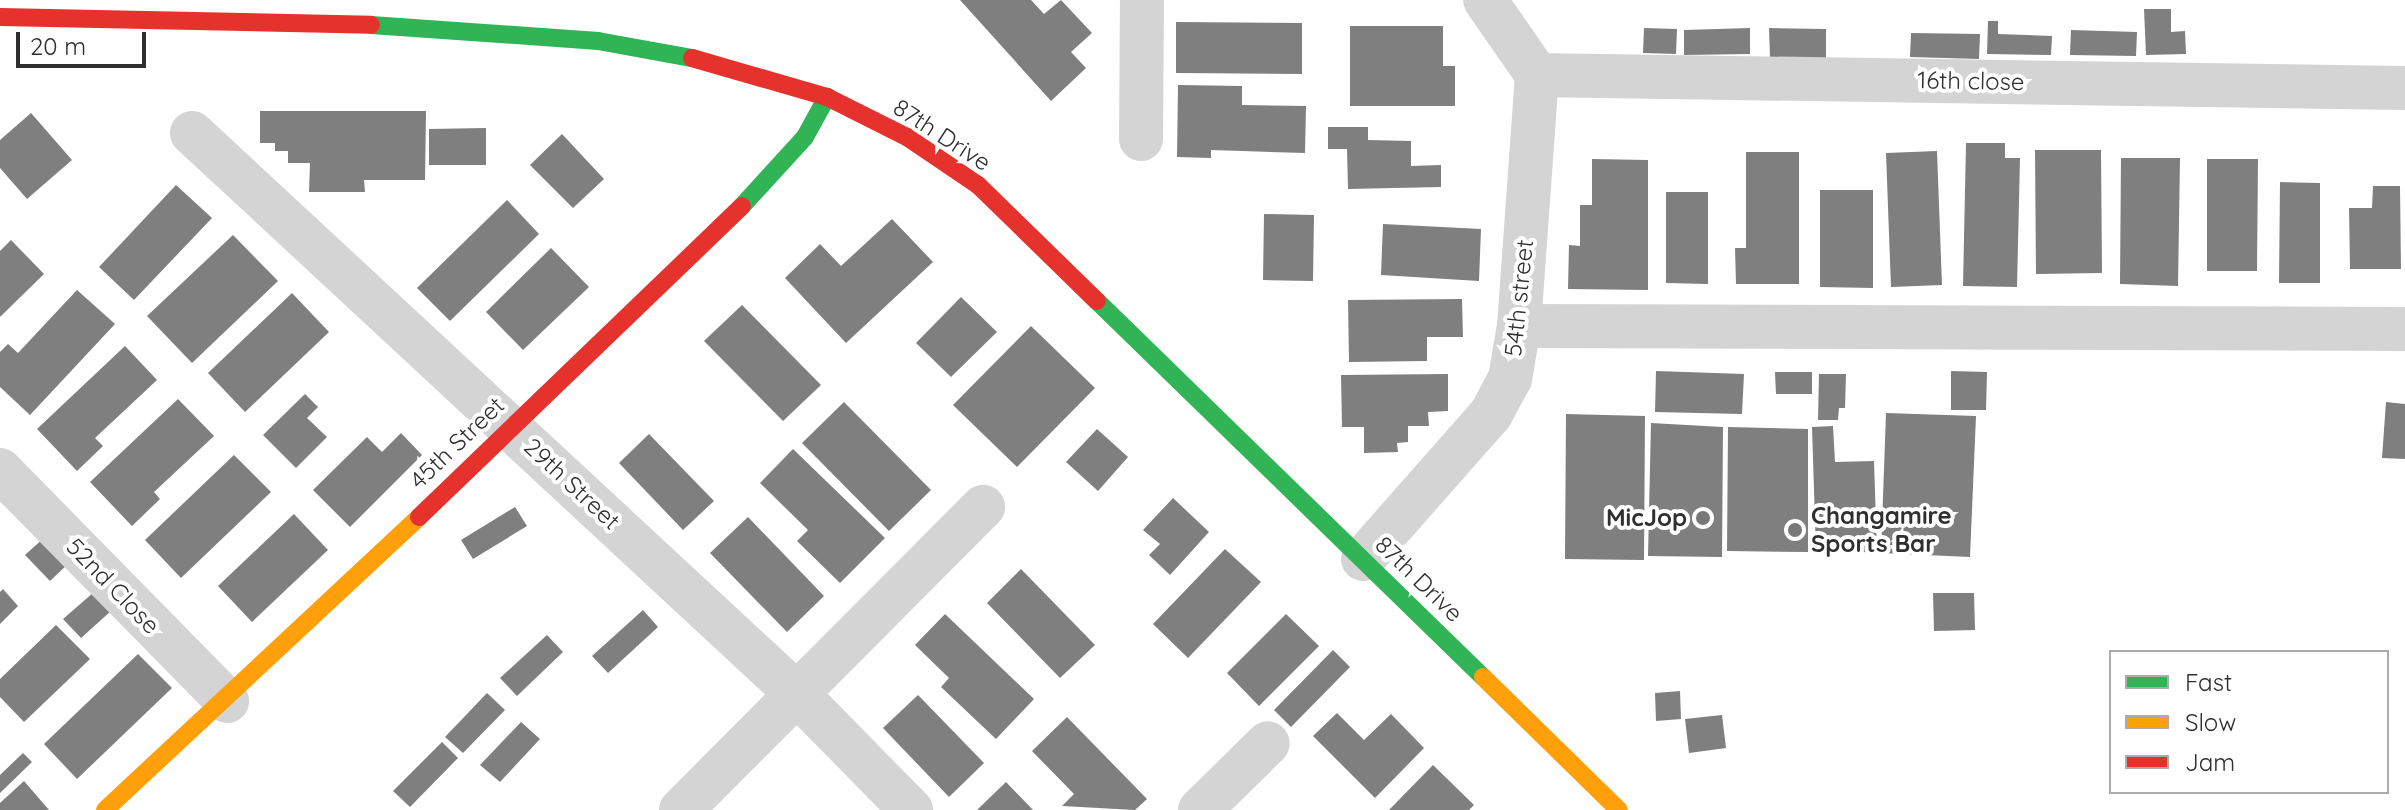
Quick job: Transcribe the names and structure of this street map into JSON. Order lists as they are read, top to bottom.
{
  "streets": {
    "street": [
      "16th close",
      "87th Drive",
      "54th street",
      "45th Street",
      "29th Street",
      "52nd Close"
    ]
  },
  "crossings": [
    ["16th close", "54th street"],
    ["87th Drive", "54th street"],
    ["87th Drive", "45th Street"],
    ["45th Street", "29th Street"],
    ["45th Street", "52nd Close"]
  ],
  "places": ["MicJop", "Changamire Sports Bar"],
  "legend": ["Fast", "Slow", "Jam"],
  "scale_bar": "20 m"
}
